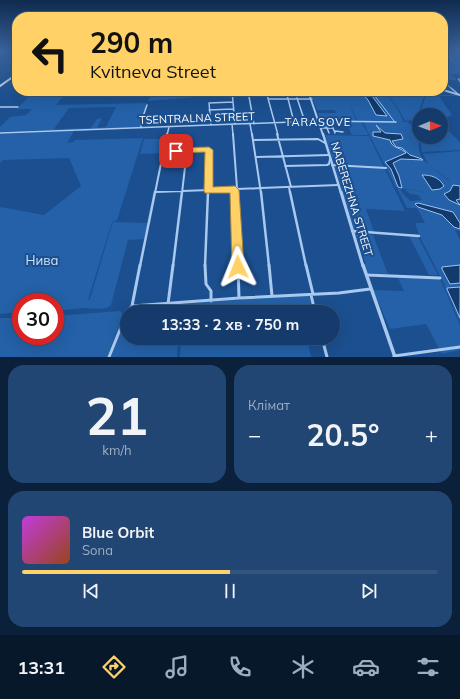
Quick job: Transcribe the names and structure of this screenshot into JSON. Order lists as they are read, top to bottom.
{
  "streets": {
    "street": ["TSENTRALNA STREET", "NABEREZHNA STREET"]
  },
  "crossings": [
    ["TSENTRALNA STREET", "NABEREZHNA STREET"]
  ],
  "districts": ["TARASOVE"],
  "parks": ["Нива"],
  "north": "right",
  "page": {
    "turn": ["290 m", "Kvitneva Street"],
    "limit": "30",
    "trip": "13:33 · 2 хв · 750 m",
    "tile": [
      ["21", "km/h"],
      "Клімат"
    ],
    "heat": ["−", "20.5°", "+"],
    "song": ["Blue Orbit", "Sona"],
    "tabs": "13:31"
  }
}
